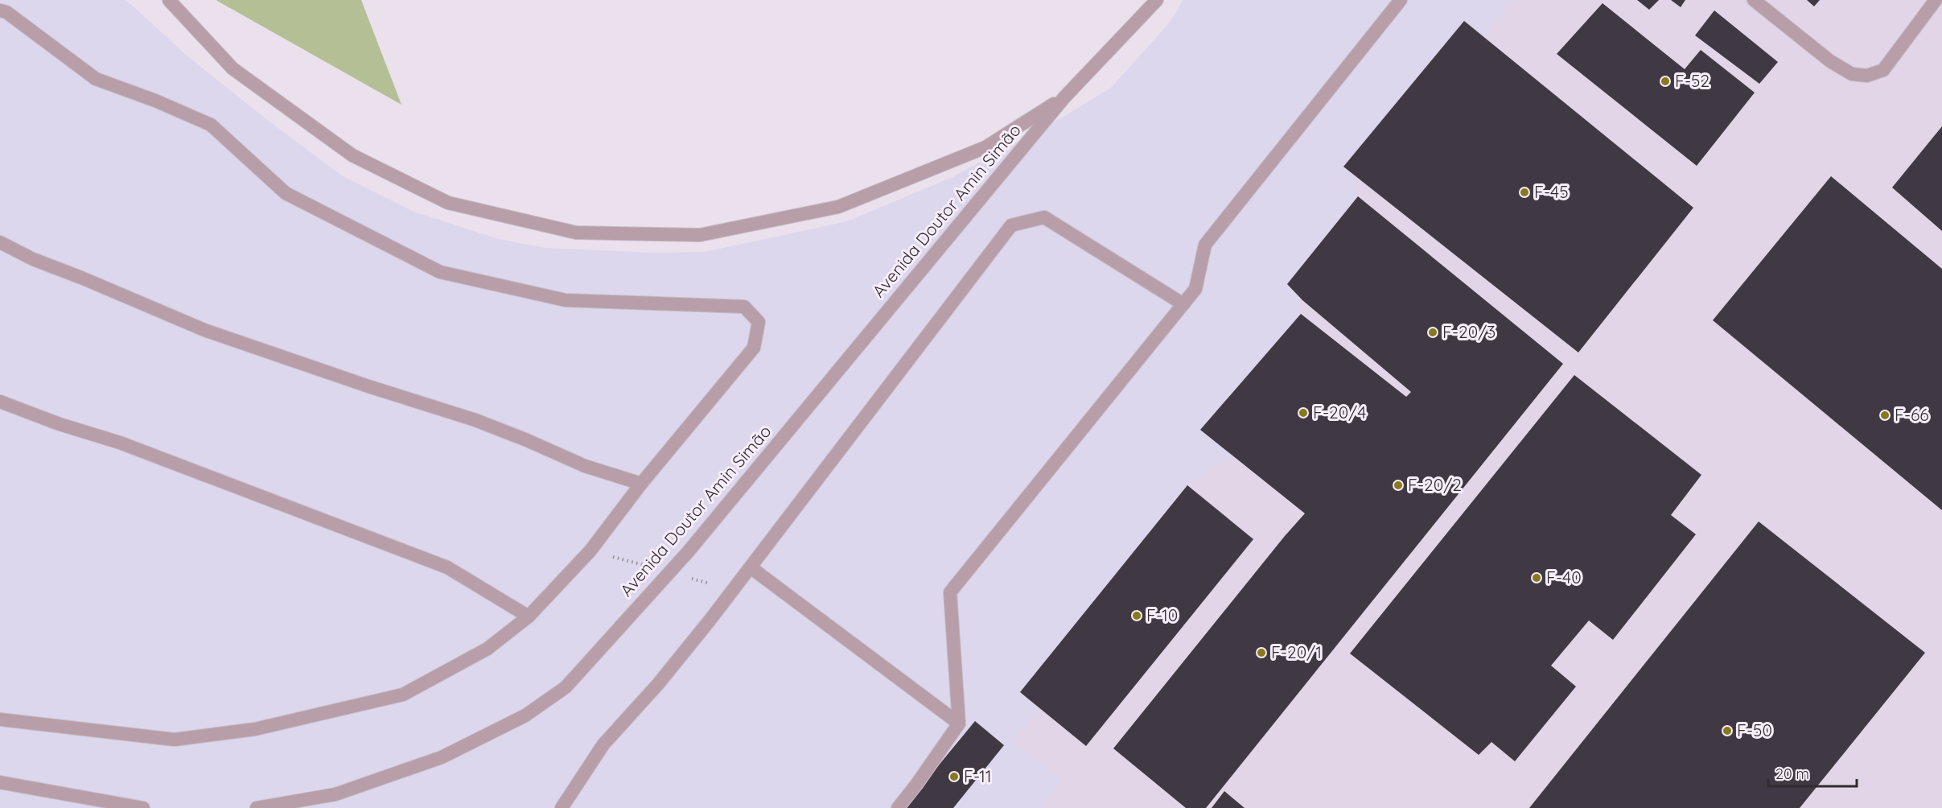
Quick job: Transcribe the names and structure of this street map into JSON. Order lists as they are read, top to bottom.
{
  "streets": {
    "street": ["Avenida Doutor Amin Simão"]
  },
  "places": [
    "F-52",
    "F-45",
    "F-20/3",
    "F-20/4",
    "F-66",
    "F-20/2",
    "F-40",
    "F-10",
    "F-20/1",
    "F-50",
    "F-11"
  ],
  "scale_bar": "20 m"
}
